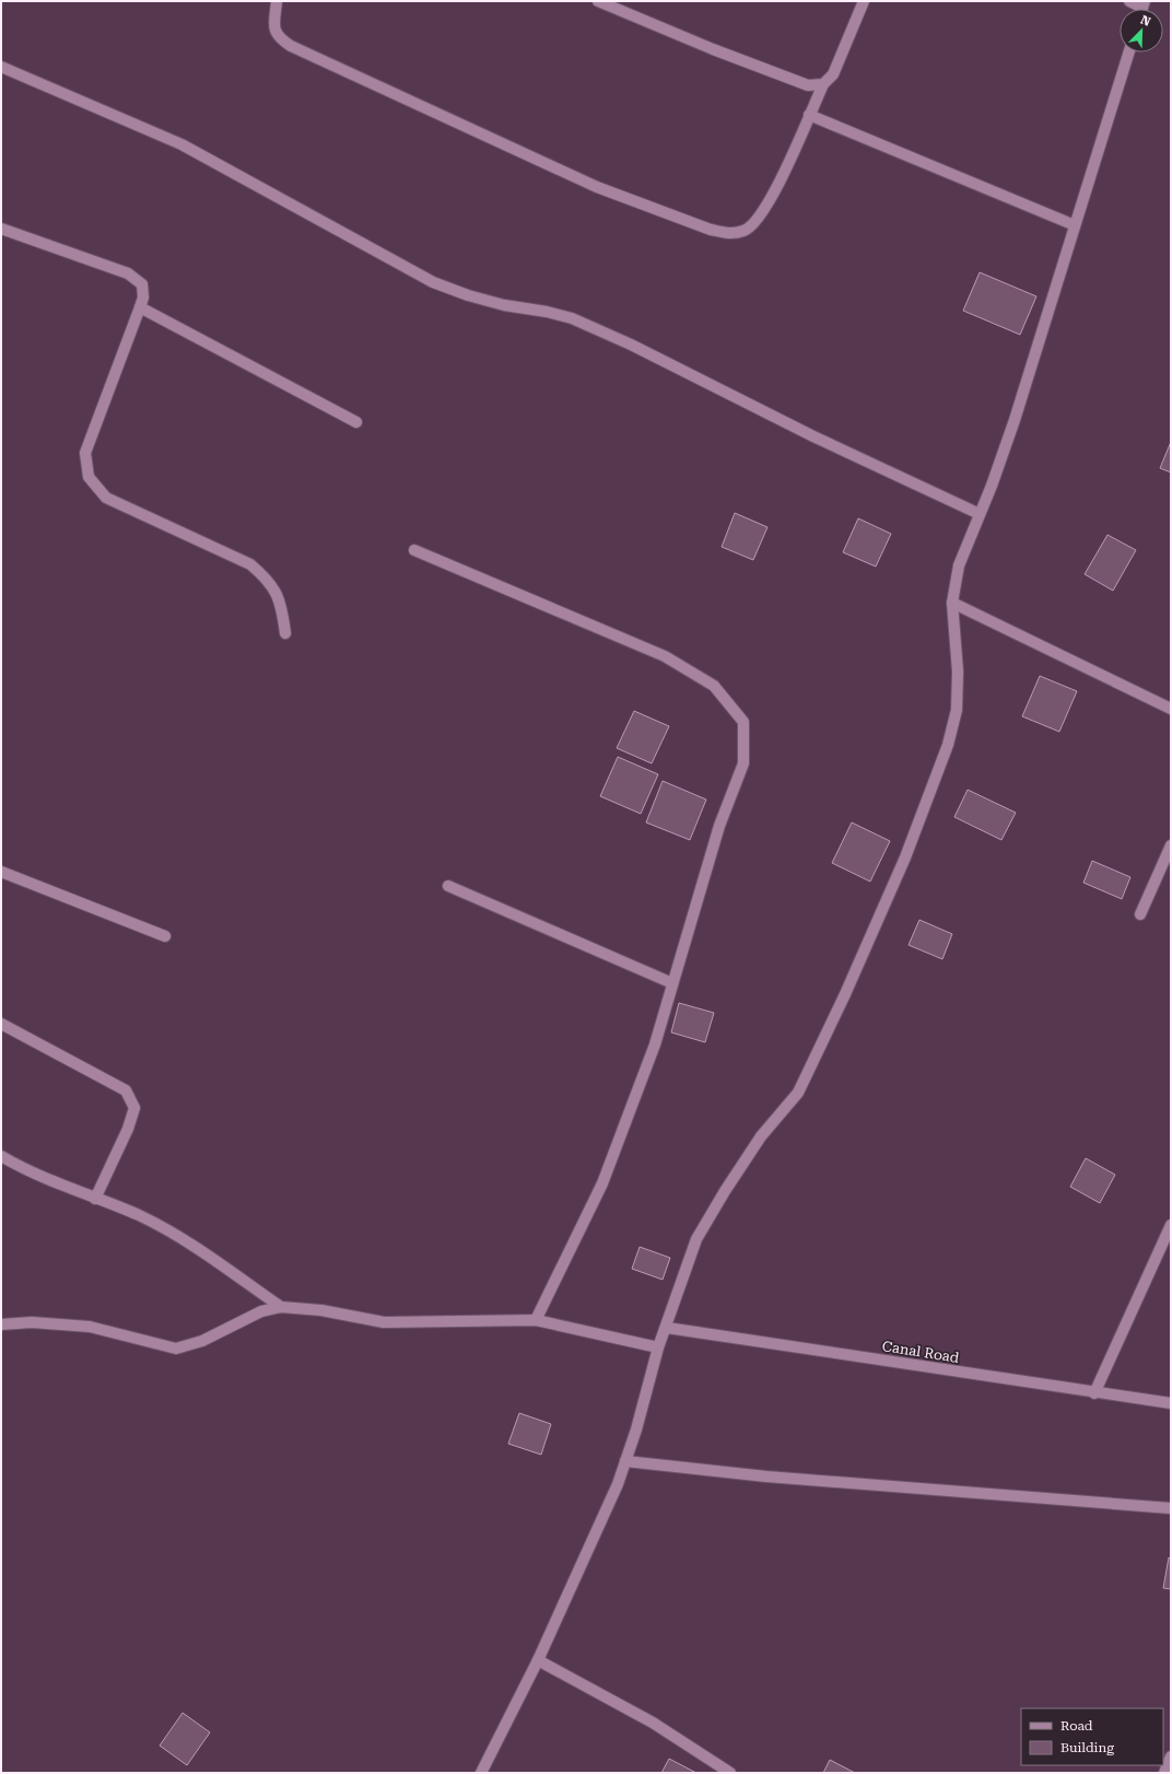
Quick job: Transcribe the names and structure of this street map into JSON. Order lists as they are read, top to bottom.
{
  "streets": {
    "street": ["Canal Road"]
  },
  "legend": ["Road", "Building"],
  "north": "top right"
}
